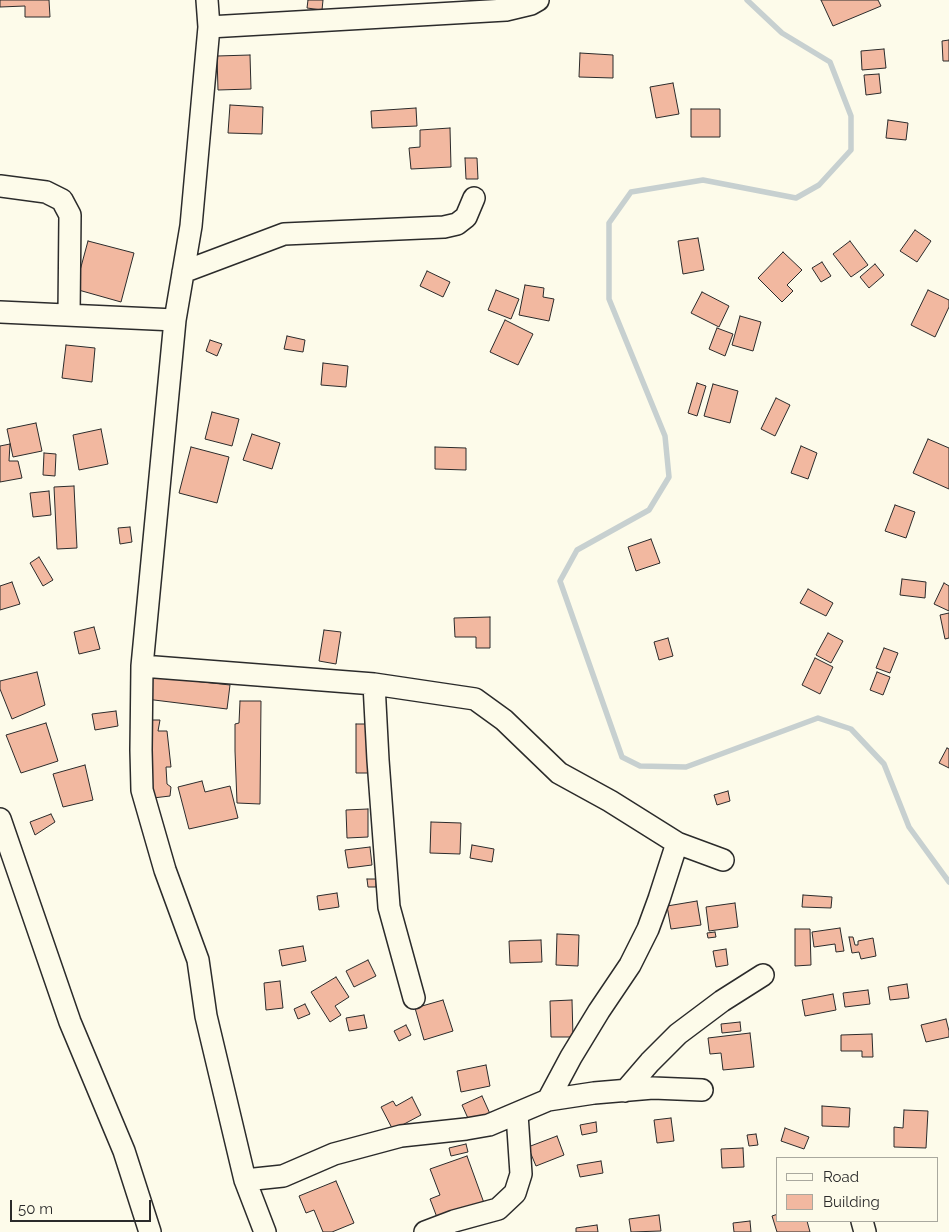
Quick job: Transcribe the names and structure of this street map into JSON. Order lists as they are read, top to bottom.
{
  "legend": ["Road", "Building"],
  "scale_bar": "50 m"
}
